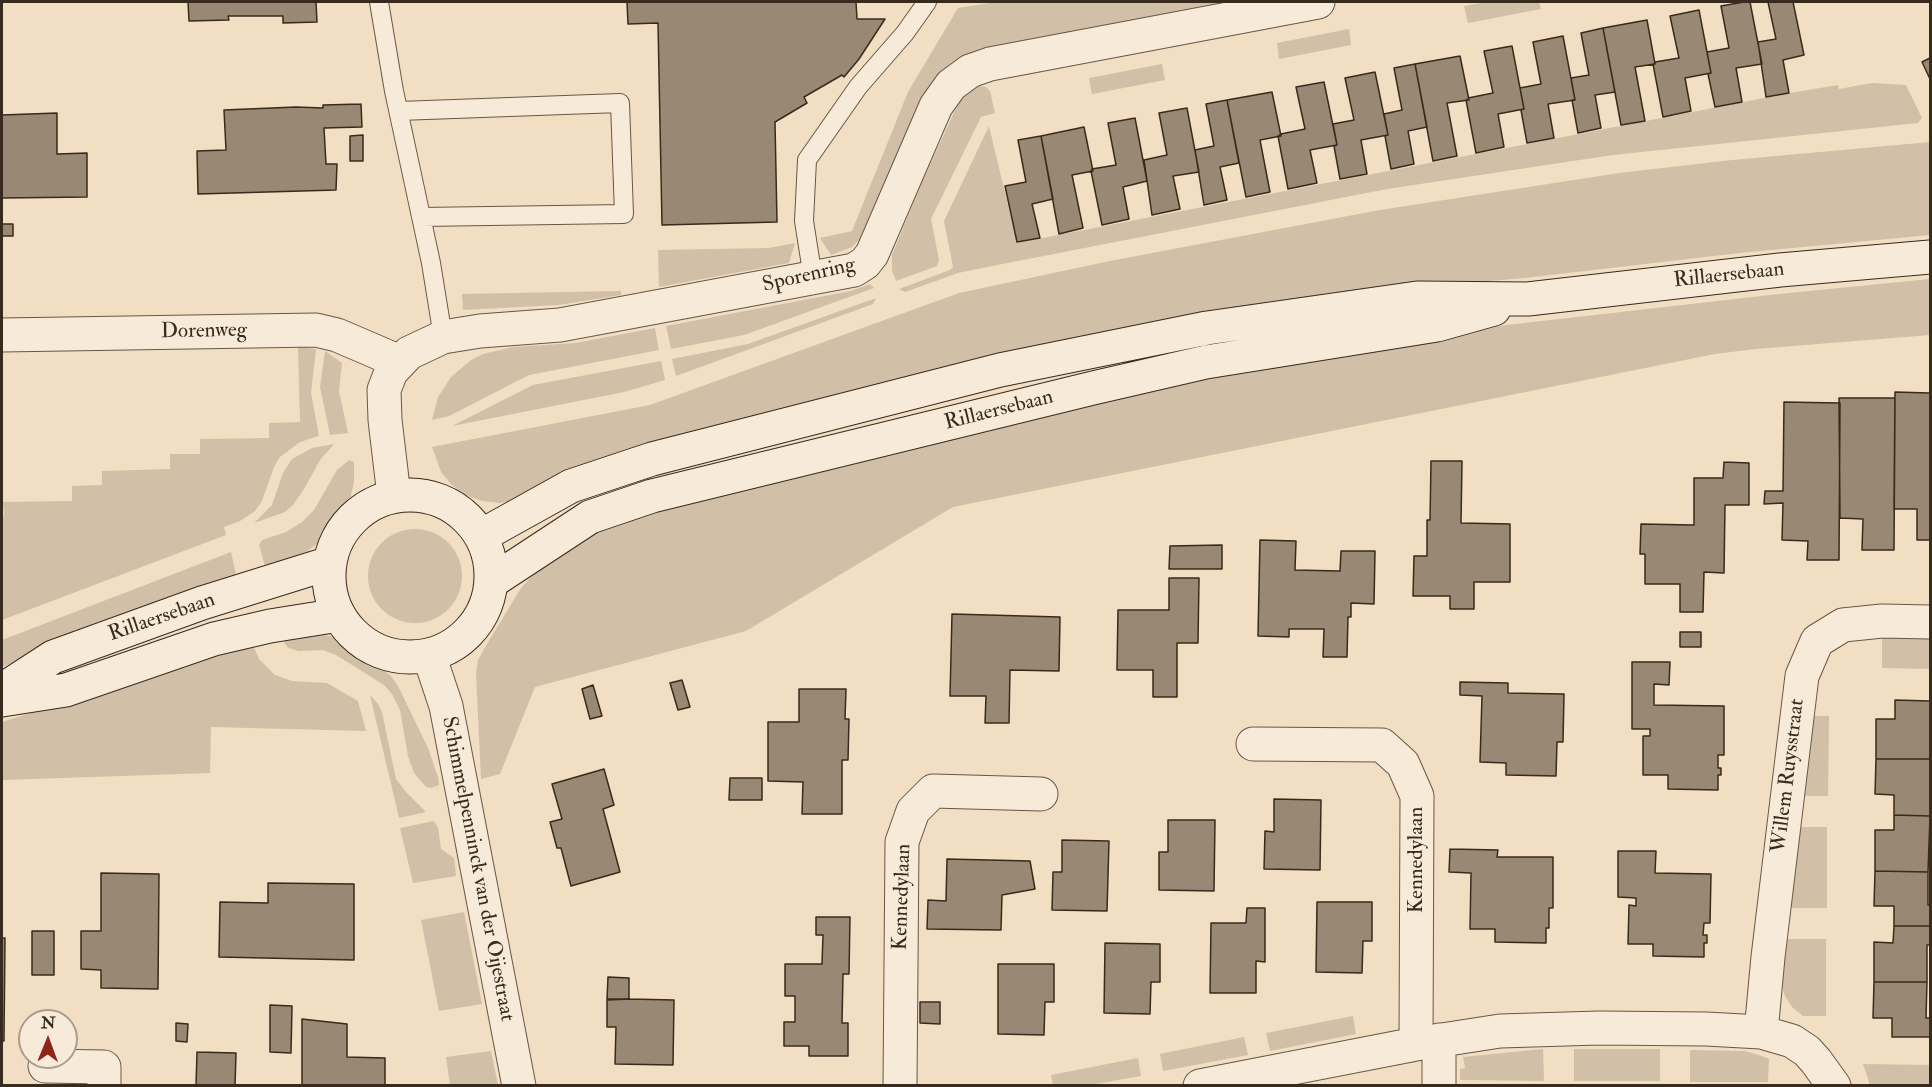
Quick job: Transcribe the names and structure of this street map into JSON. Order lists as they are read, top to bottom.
{
  "streets": {
    "street": [
      "Sporenring",
      "Rillaersebaan",
      "Dorenweg",
      "Willem Ruysstraat",
      "Kennedylaan",
      "Schimmelpenninck van der Oijestraat"
    ]
  },
  "crossings": [
    ["Sporenring", "Rillaersebaan"],
    ["Sporenring", "Dorenweg"],
    ["Sporenring", "Schimmelpenninck van der Oijestraat"],
    ["Rillaersebaan", "Schimmelpenninck van der Oijestraat"]
  ],
  "north": "top"
}
